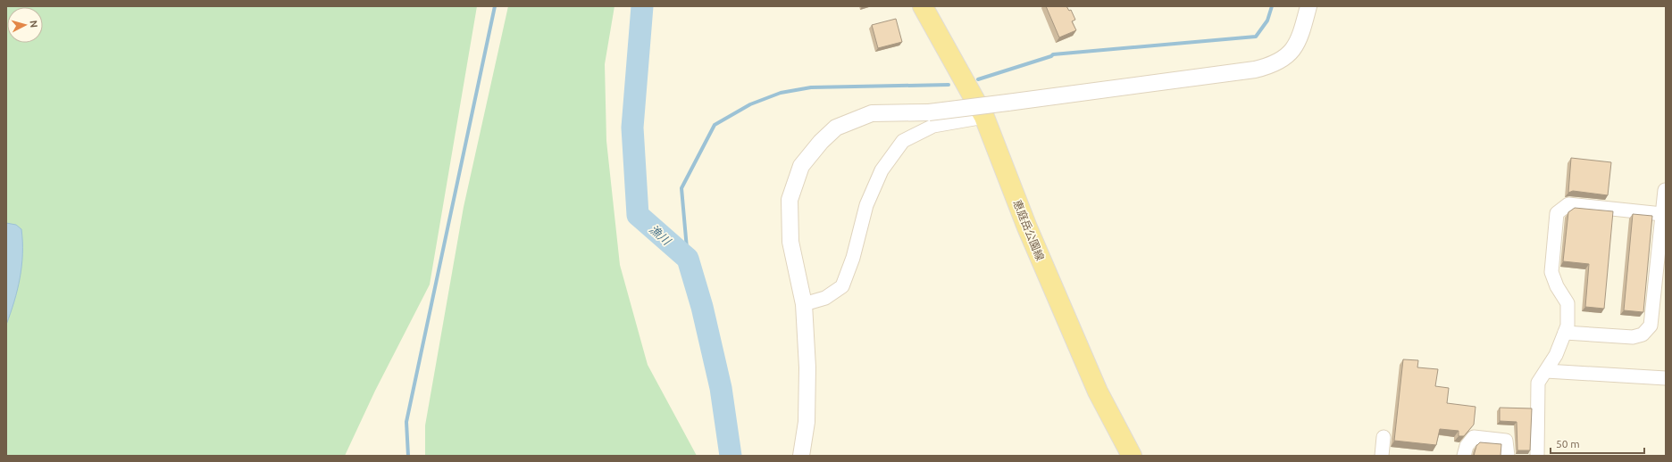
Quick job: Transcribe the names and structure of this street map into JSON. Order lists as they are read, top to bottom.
{
  "streets": {
    "main road": ["恵庭岳公園線"]
  },
  "water": ["漁川"],
  "scale_bar": "50 m",
  "north": "right"
}
